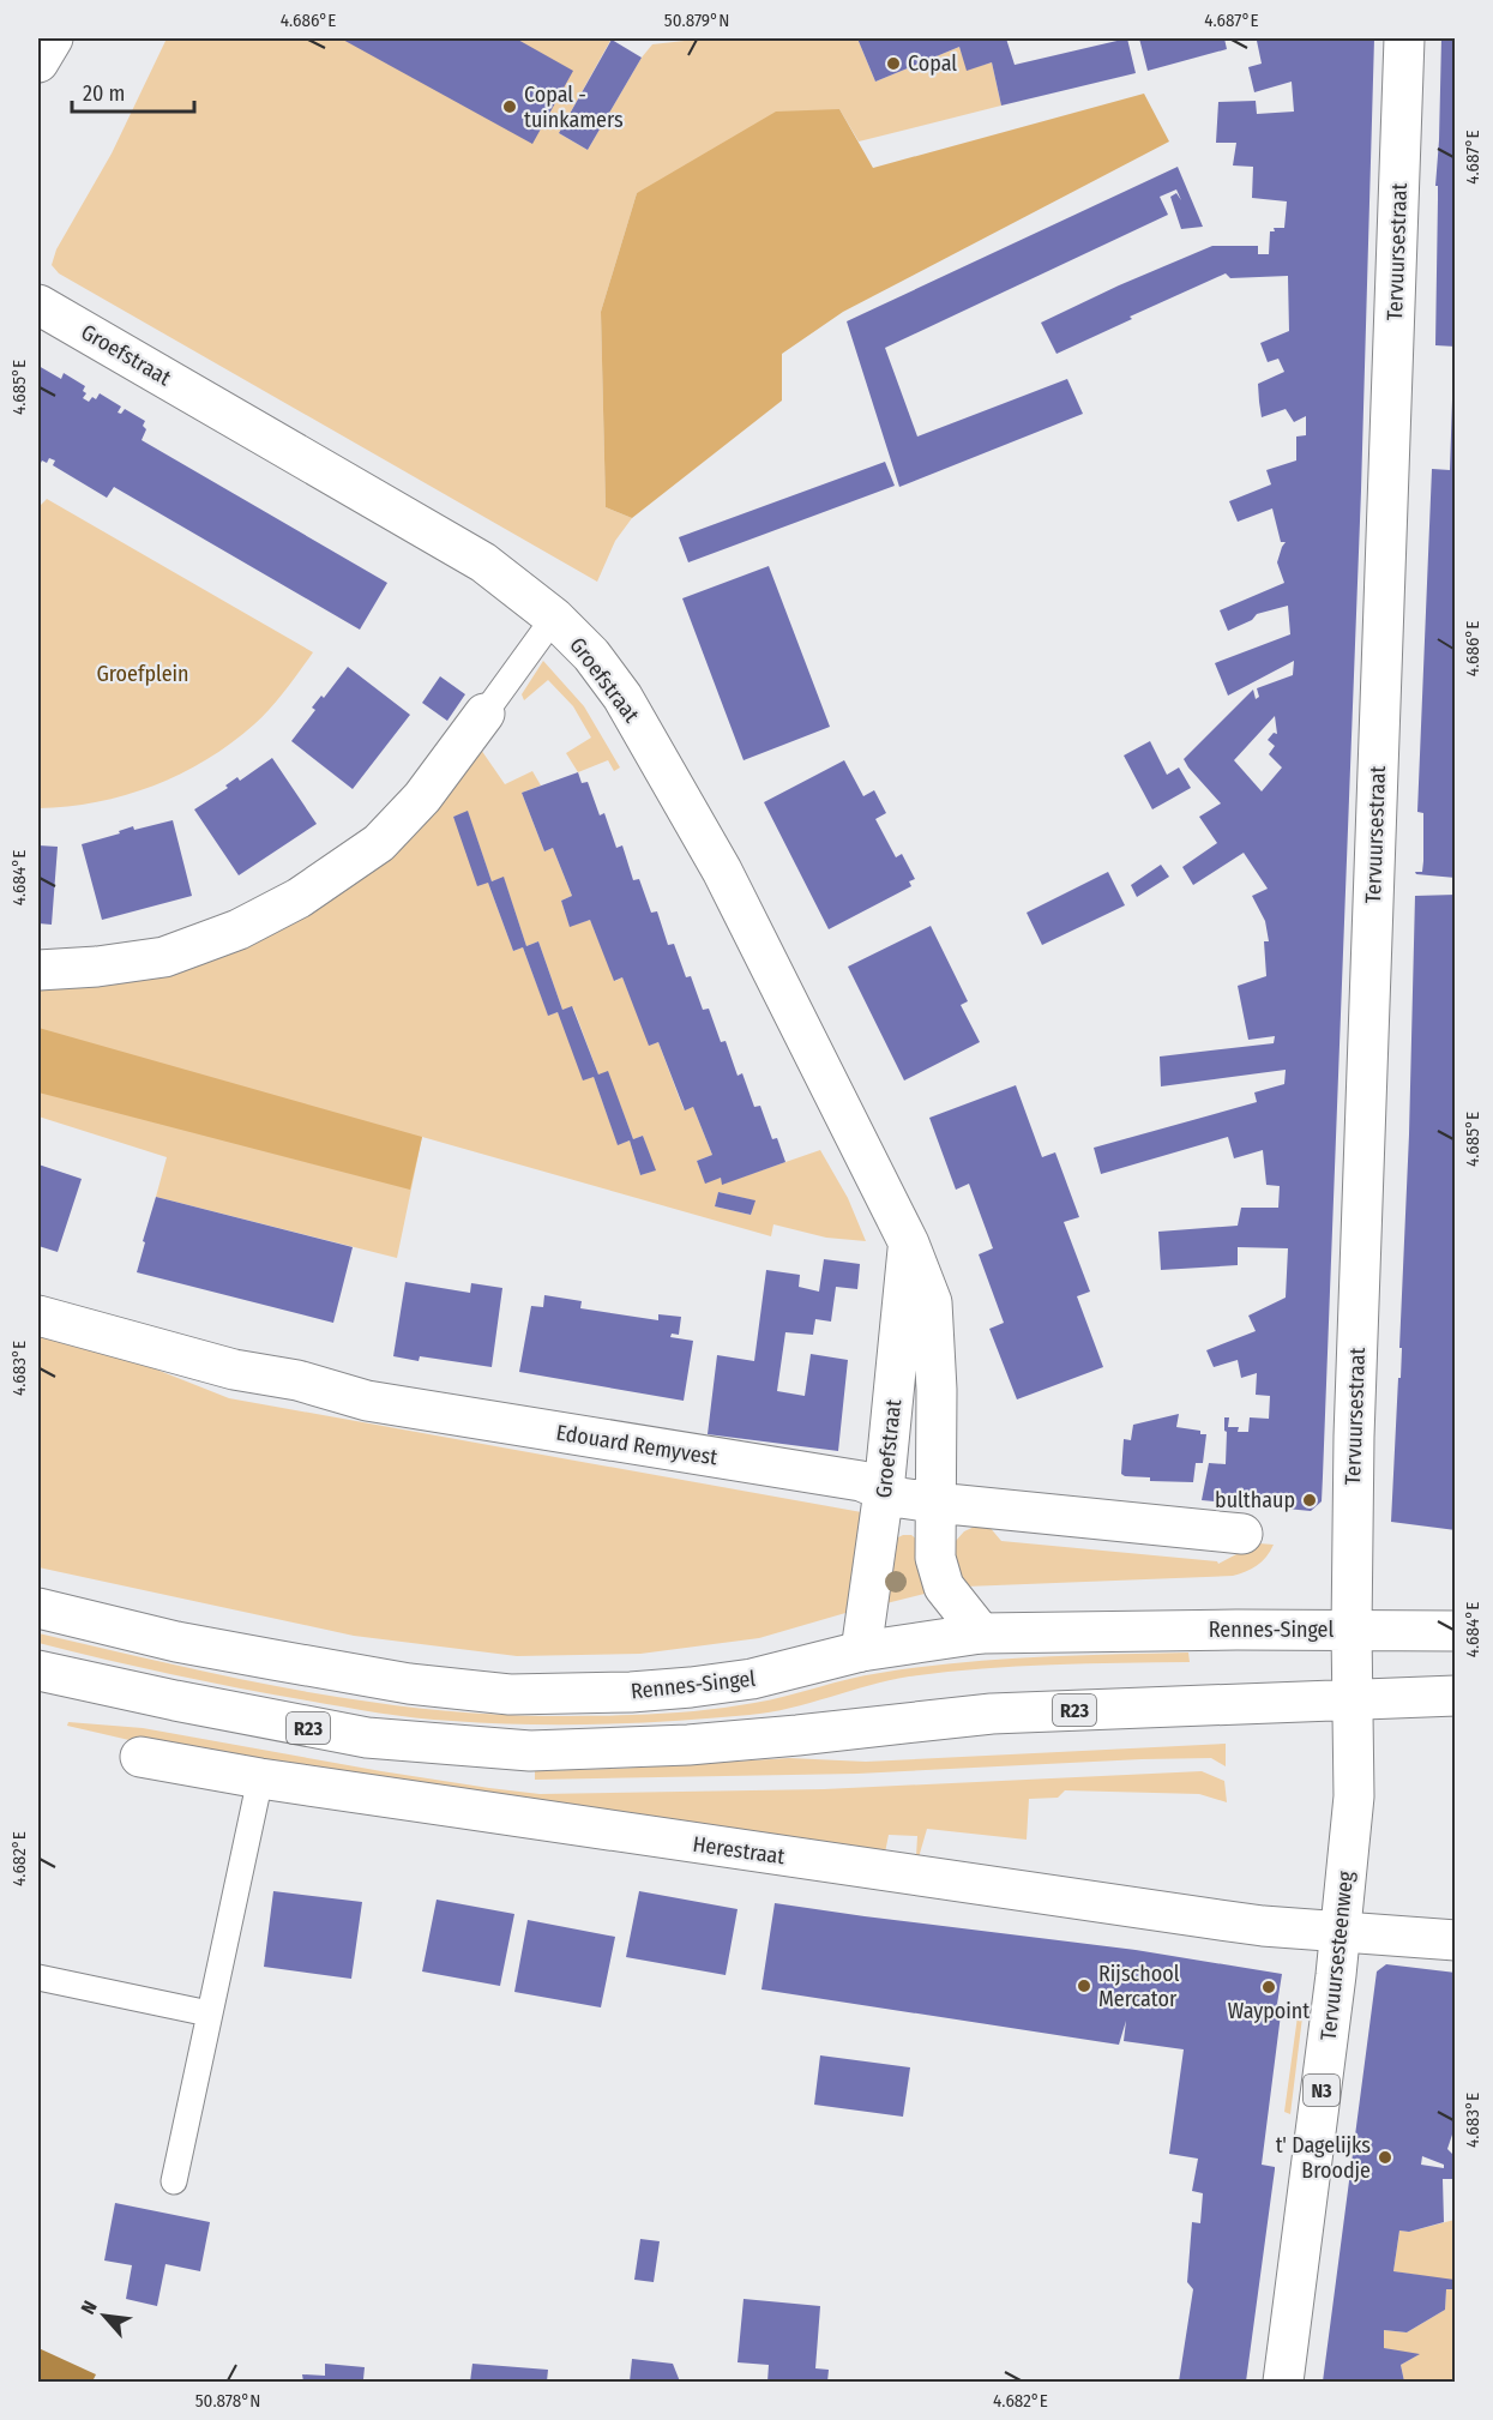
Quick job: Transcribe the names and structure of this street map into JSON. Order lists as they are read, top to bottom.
{
  "streets": {
    "street": [
      "Tervuursestraat",
      "Groefstraat",
      "Edouard Remyvest",
      "Rennes-Singel",
      "R23",
      "Herestraat",
      "Tervuursesteenweg",
      "N3"
    ]
  },
  "crossings": [
    ["Tervuursestraat", "Rennes-Singel"],
    ["Tervuursestraat", "N3"],
    ["Groefstraat", "Edouard Remyvest"],
    ["Groefstraat", "Rennes-Singel"],
    ["Rennes-Singel", "N3"],
    ["R23", "Tervuursesteenweg"],
    ["R23", "N3"],
    ["Herestraat", "Tervuursesteenweg"],
    ["Tervuursesteenweg", "N3"]
  ],
  "parks": ["Groefplein"],
  "places": [
    "Copal",
    "Copal - tuinkamers",
    "bulthaup",
    "Rijschool Mercator",
    "Waypoint",
    "t' Dagelijks Broodje"
  ],
  "scale_bar": "20 m",
  "north": "top left",
  "coordinates": [
    "4.686°E",
    "50.879°N",
    "4.687°E",
    "4.685°E",
    "4.684°E",
    "4.683°E",
    "4.682°E",
    "50.878°N"
  ]
}
